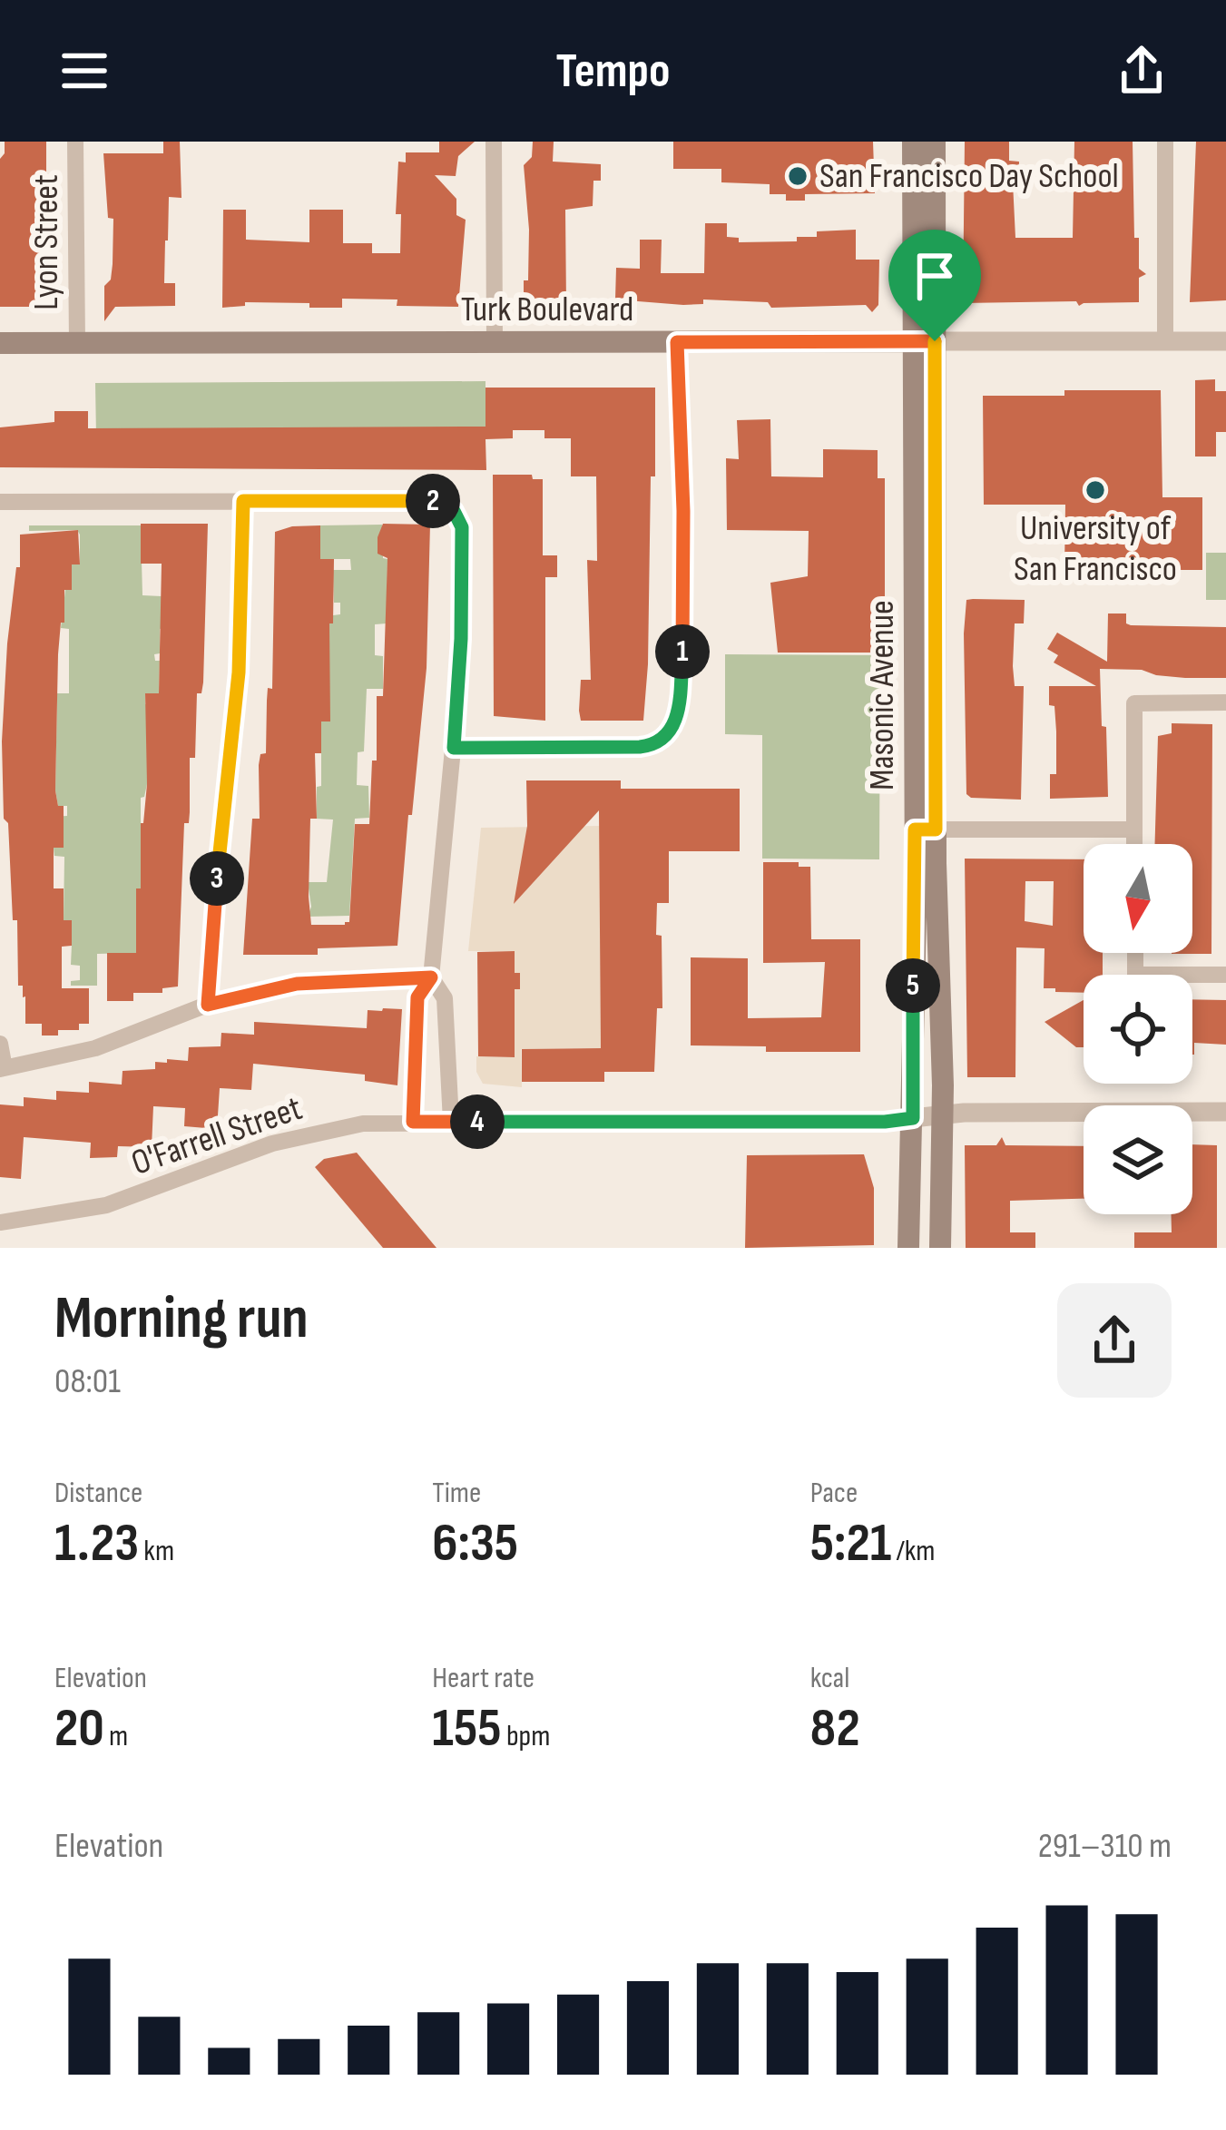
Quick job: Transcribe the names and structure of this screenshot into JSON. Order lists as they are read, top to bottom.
{
  "streets": {
    "main road": ["Turk Boulevard", "Masonic Avenue"],
    "street": ["Lyon Street", "O'Farrell Street"]
  },
  "crossings": [
    ["Lyon Street", "Turk Boulevard"],
    ["Turk Boulevard", "Masonic Avenue"],
    ["Masonic Avenue", "O'Farrell Street"]
  ],
  "places": ["San Francisco Day School", "University of San Francisco"],
  "north": "bottom",
  "page": {
    "header": "Tempo",
    "pins": [
      "2",
      "1",
      "3",
      "5",
      "4"
    ],
    "heading": ["Morning run", "08:01"],
    "stats": [
      ["Distance", "1.23 km"],
      ["Time", "6:35"],
      ["Pace", "5:21 /km"],
      ["Elevation", "20 m"],
      ["Heart rate", "155 bpm"],
      ["kcal", "82"]
    ],
    "chart": ["Elevation", "291–310 m"]
  }
}
